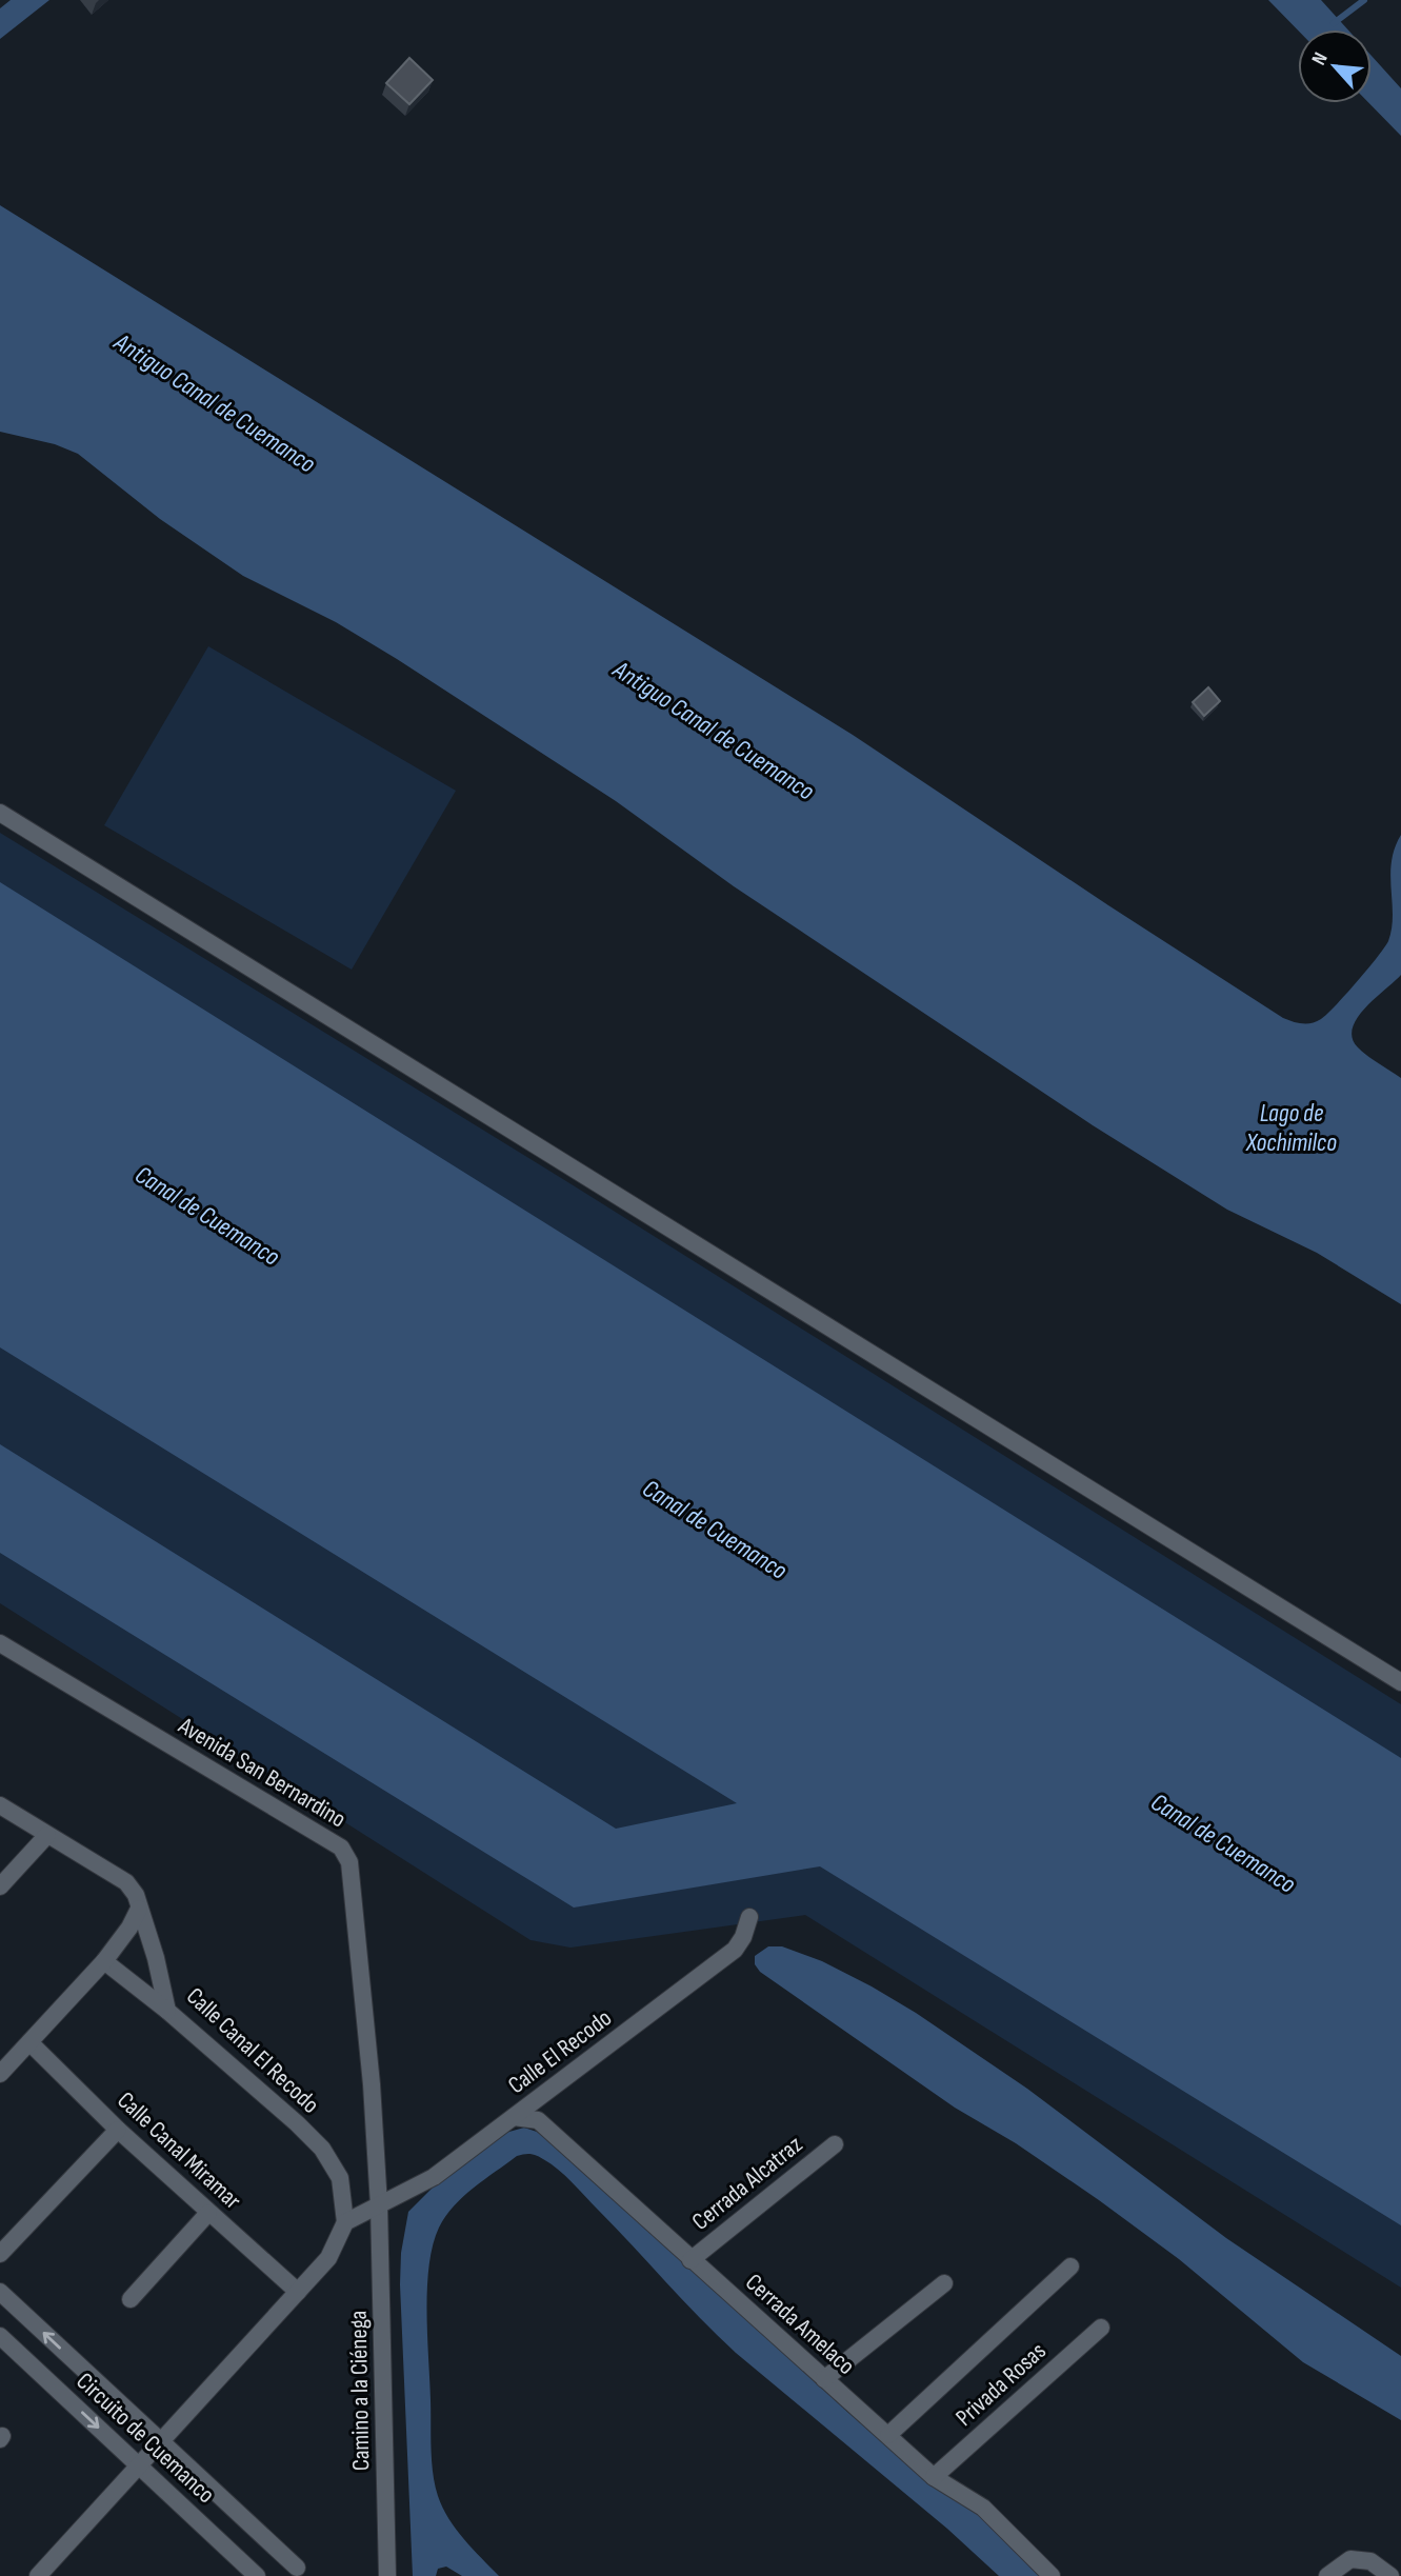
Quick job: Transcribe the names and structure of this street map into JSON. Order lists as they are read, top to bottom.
{
  "streets": {
    "street": [
      "Avenida San Bernardino",
      "Calle Canal El Recodo",
      "Calle El Recodo",
      "Calle Canal Miramar",
      "Cerrada Alcatraz",
      "Cerrada Amelaco",
      "Privada Rosas",
      "Camino a la Ciénega",
      "Circuito de Cuemanco"
    ]
  },
  "crossings": [
    ["Avenida San Bernardino", "Calle El Recodo"],
    ["Avenida San Bernardino", "Camino a la Ciénega"],
    ["Calle El Recodo", "Cerrada Amelaco"],
    ["Calle El Recodo", "Camino a la Ciénega"],
    ["Cerrada Alcatraz", "Cerrada Amelaco"],
    ["Cerrada Amelaco", "Privada Rosas"]
  ],
  "water": ["Antiguo Canal de Cuemanco", "Lago de Xochimilco", "Canal de Cuemanco"],
  "north": "top left"
}
